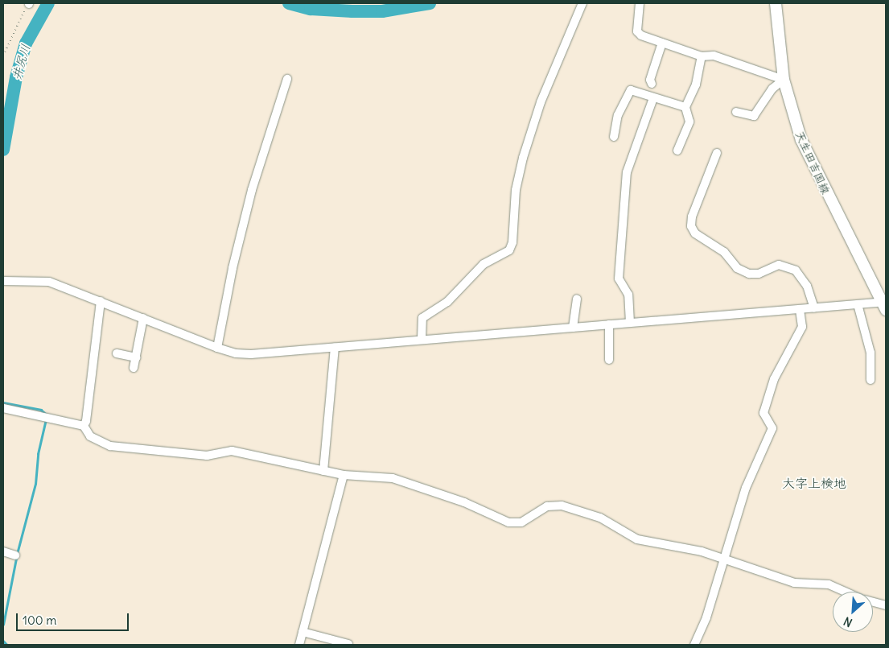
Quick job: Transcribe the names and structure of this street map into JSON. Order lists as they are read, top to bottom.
{
  "streets": {
    "main road": ["天生田吉国線"]
  },
  "districts": ["大字上検地"],
  "water": ["井尻川"],
  "scale_bar": "100 m",
  "north": "bottom left"
}
